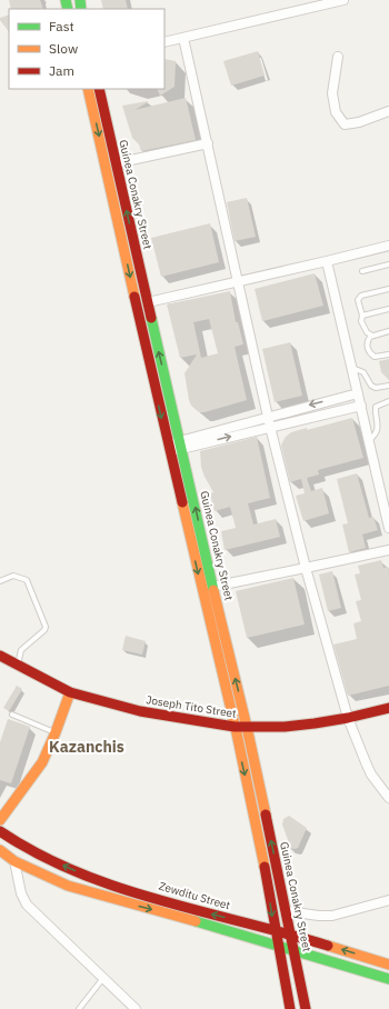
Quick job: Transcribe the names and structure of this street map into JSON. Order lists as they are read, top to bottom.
{
  "streets": {
    "main road": ["Guinea Conakry Street", "Joseph Tito Street", "Zewditu Street"]
  },
  "crossings": [
    ["Guinea Conakry Street", "Joseph Tito Street"],
    ["Guinea Conakry Street", "Zewditu Street"]
  ],
  "districts": ["Kazanchis"],
  "legend": ["Fast", "Slow", "Jam"]
}
